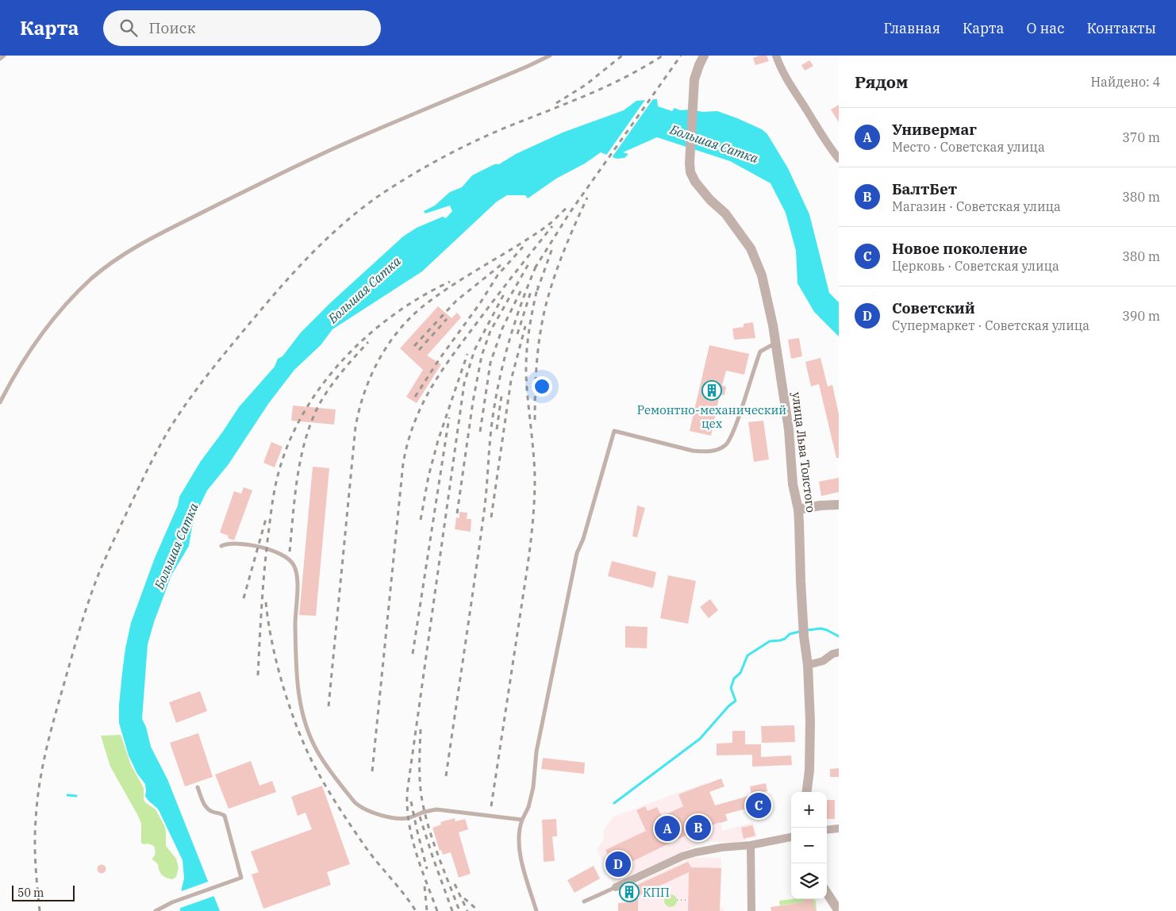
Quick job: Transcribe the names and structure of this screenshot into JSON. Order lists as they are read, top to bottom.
{
  "streets": {
    "street": ["улица Льва Толстого"]
  },
  "water": ["Большая Сатка"],
  "places": {
    "building": ["Ремонтно-механический цех", "КПП"]
  },
  "scale_bar": "50 m",
  "page": {
    "header": "Карта",
    "search": "Поиск",
    "nav": [
      "Главная",
      "Карта",
      "О нас",
      "Контакты"
    ],
    "heading": ["Рядом", "Найдено: 4"],
    "list": [
      {
        "mark": "A",
        "name": "Универмаг",
        "note": "Место · Советская улица",
        "value": "370 m"
      },
      {
        "mark": "B",
        "name": "БалтБет",
        "note": "Магазин · Советская улица",
        "value": "380 m"
      },
      {
        "mark": "C",
        "name": "Новое поколение",
        "note": "Церковь · Советская улица",
        "value": "380 m"
      },
      {
        "mark": "D",
        "name": "Советский",
        "note": "Супермаркет · Советская улица",
        "value": "390 m"
      }
    ],
    "pins": [
      "C",
      "B",
      "A",
      "D"
    ],
    "map_buttons": ["+", "−"],
    "scale": "50 m"
  }
}
